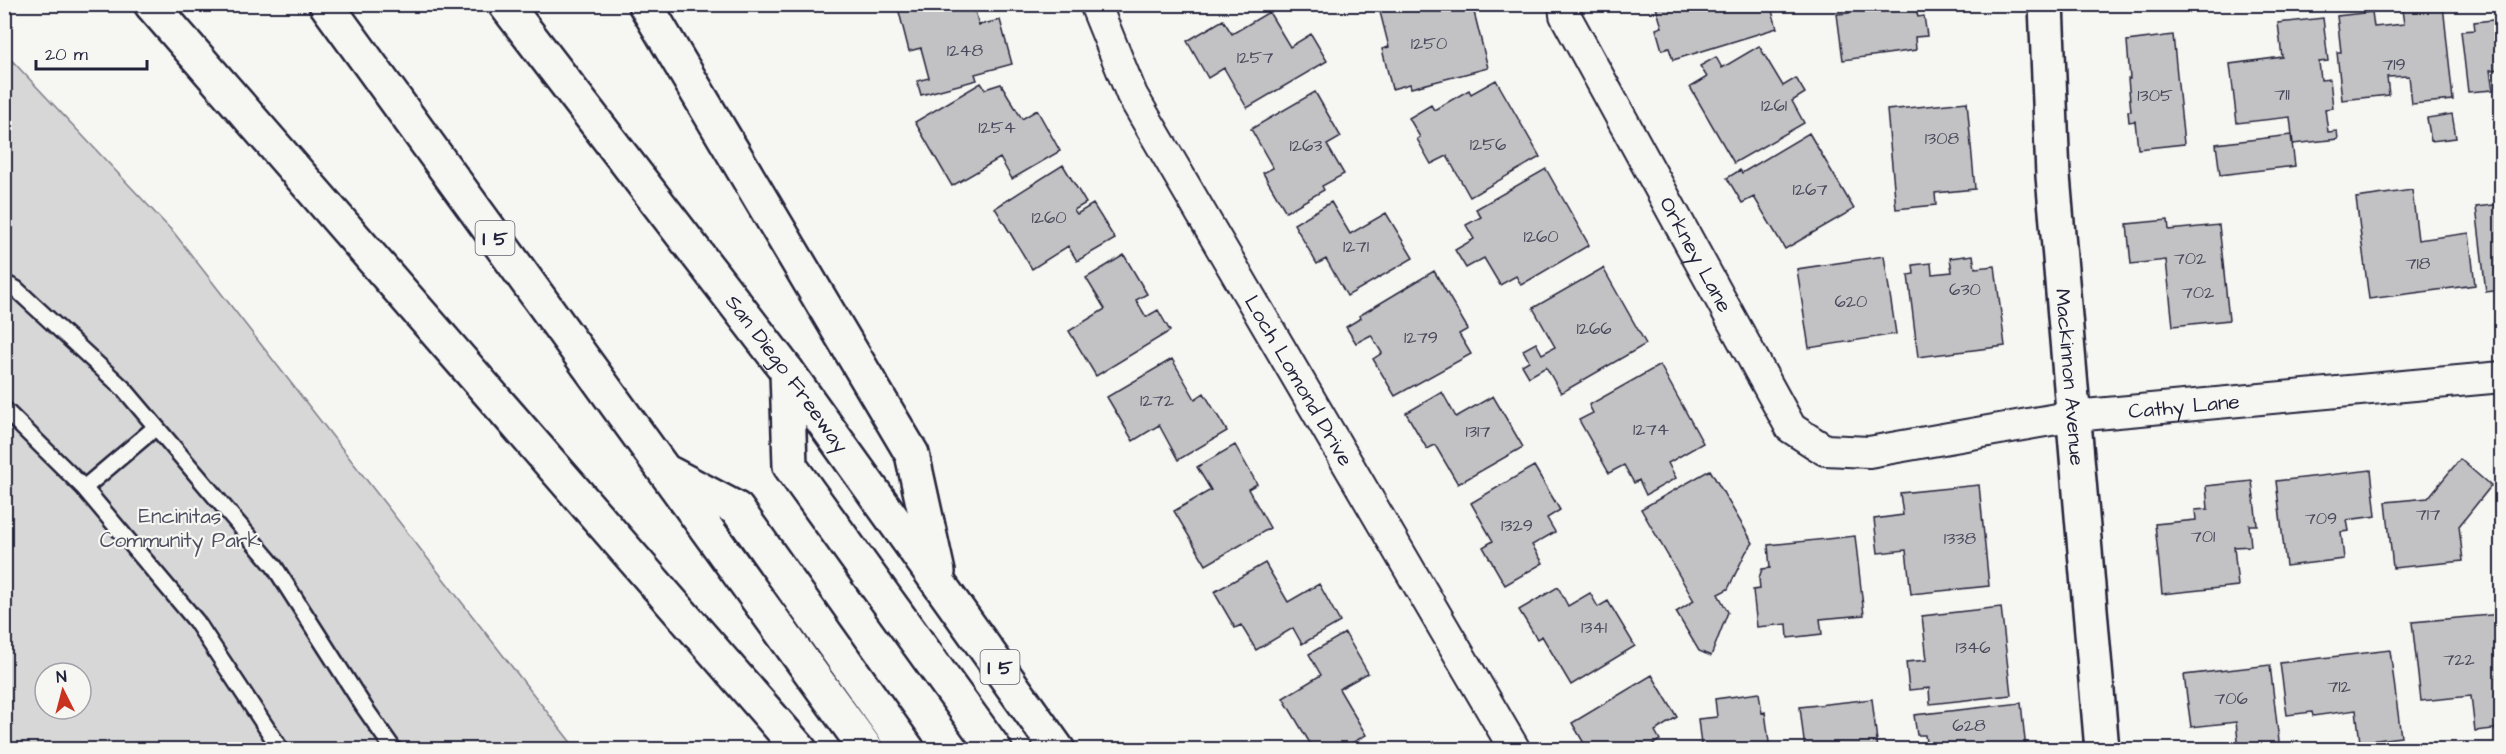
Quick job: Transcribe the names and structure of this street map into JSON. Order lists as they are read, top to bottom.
{
  "streets": {
    "main road": ["I 5", "San Diego Freeway", "Mackinnon Avenue"],
    "street": ["Orkney Lane", "Loch Lomond Drive", "Cathy Lane"]
  },
  "crossings": [
    ["Orkney Lane", "Cathy Lane"],
    ["Mackinnon Avenue", "Cathy Lane"]
  ],
  "parks": ["Encinitas Community Park"],
  "house_numbers": [
    "1250",
    "1248",
    "1257",
    "719",
    "711",
    "1305",
    "1261",
    "1254",
    "1308",
    "1256",
    "1263",
    "1267",
    "1260",
    "1260",
    "1271",
    "702",
    "718",
    "630",
    "702",
    "620",
    "1266",
    "1279",
    "1272",
    "1274",
    "1317",
    "717",
    "709",
    "1329",
    "701",
    "1338",
    "1341",
    "1346",
    "722",
    "712",
    "706",
    "628"
  ],
  "scale_bar": "20 m",
  "north": "top"
}
